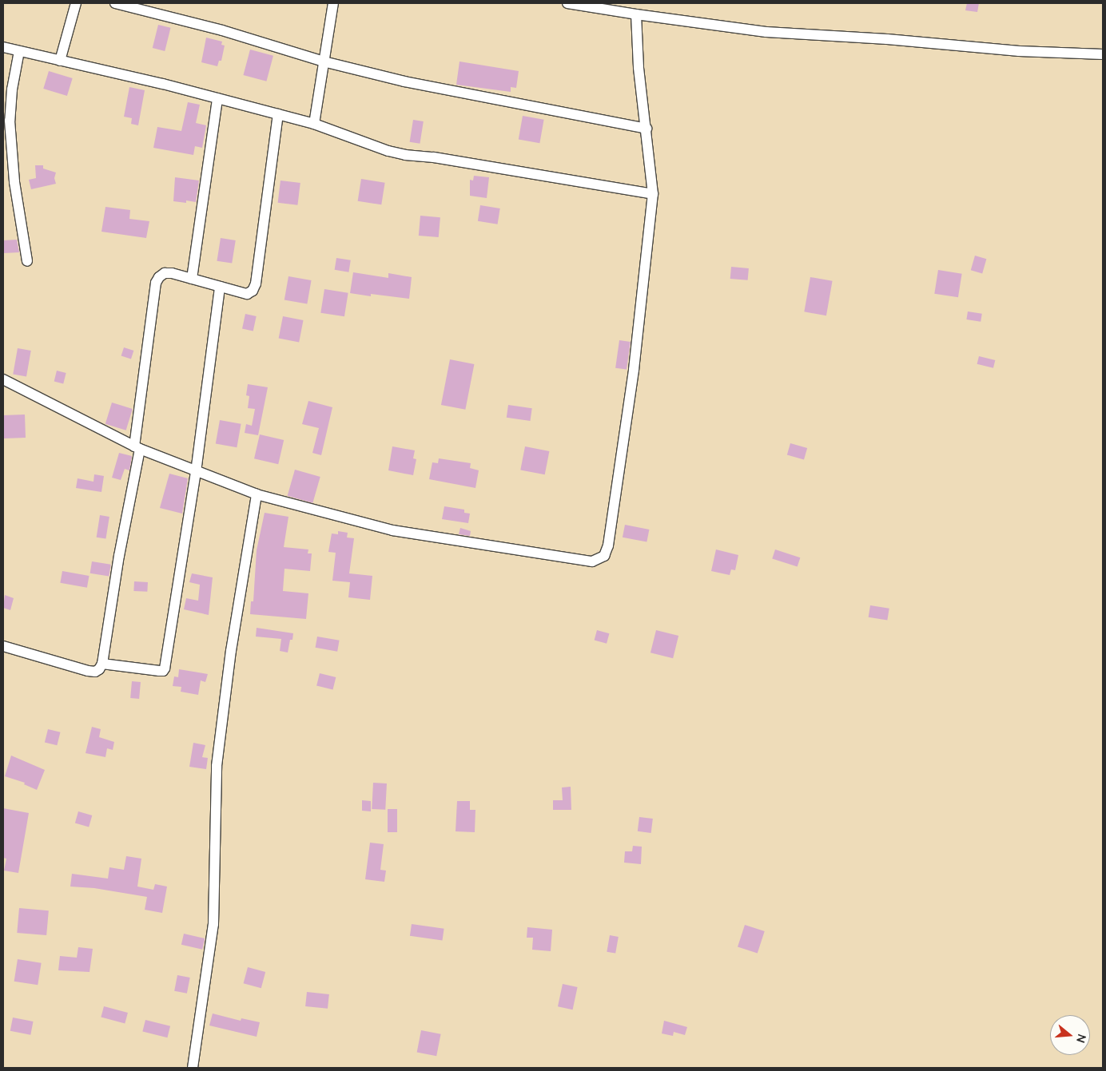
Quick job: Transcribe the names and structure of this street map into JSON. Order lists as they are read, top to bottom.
{
  "north": "right"
}
